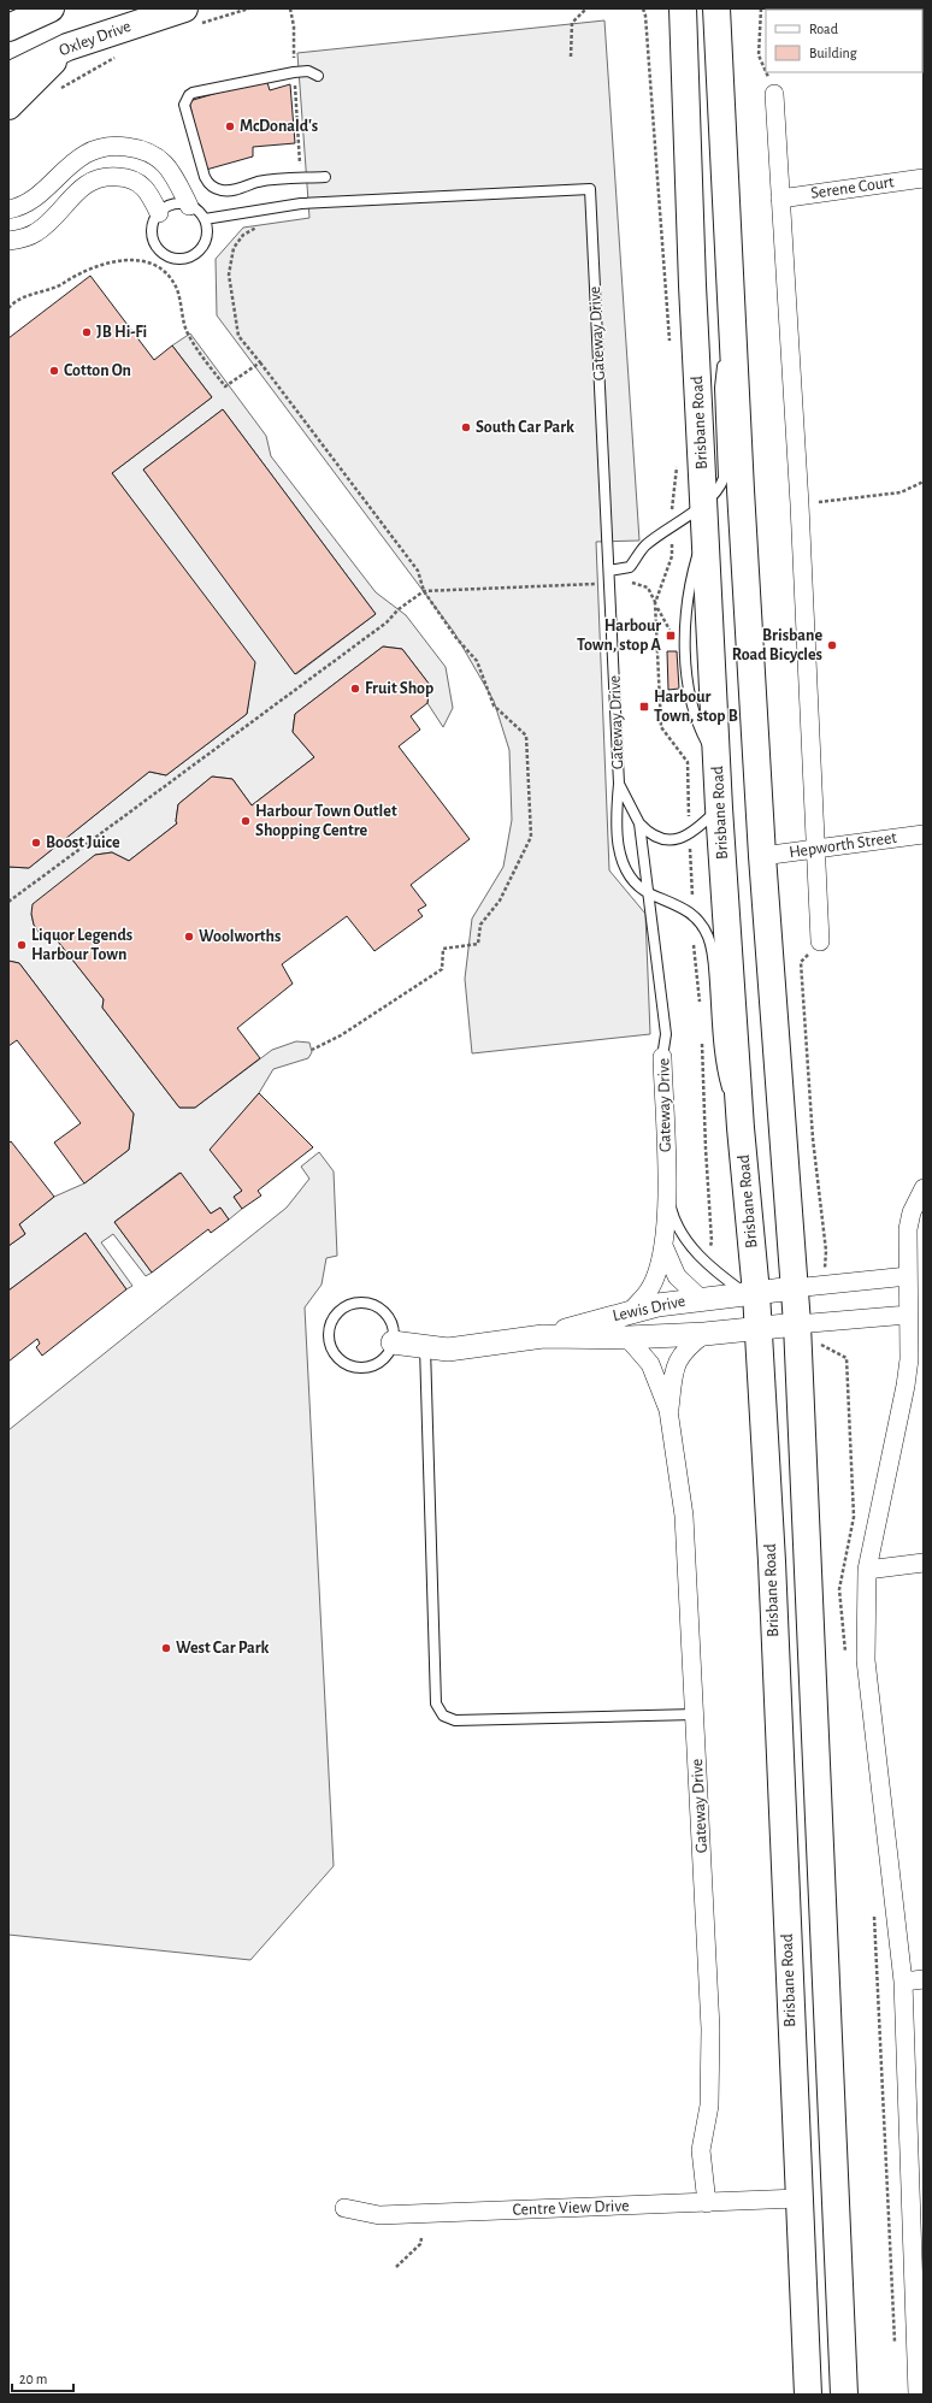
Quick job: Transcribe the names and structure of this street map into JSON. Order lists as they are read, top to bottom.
{
  "streets": {
    "main road": ["Oxley Drive", "Brisbane Road"],
    "street": [
      "Serene Court",
      "Gateway Drive",
      "Hepworth Street",
      "Lewis Drive",
      "Centre View Drive"
    ]
  },
  "crossings": [
    ["Gateway Drive", "Lewis Drive"],
    ["Gateway Drive", "Centre View Drive"],
    ["Brisbane Road", "Lewis Drive"],
    ["Brisbane Road", "Centre View Drive"]
  ],
  "places": {
    "other": [
      "McDonald's",
      "JB Hi-Fi",
      "Cotton On",
      "South Car Park",
      "Brisbane Road Bicycles",
      "Fruit Shop",
      "Harbour Town Outlet Shopping Centre",
      "Boost Juice",
      "Woolworths",
      "Liquor Legends Harbour Town",
      "West Car Park"
    ],
    "transit": ["Harbour Town, stop A", "Harbour Town, stop B"]
  },
  "legend": ["Road", "Building"],
  "scale_bar": "20 m"
}
